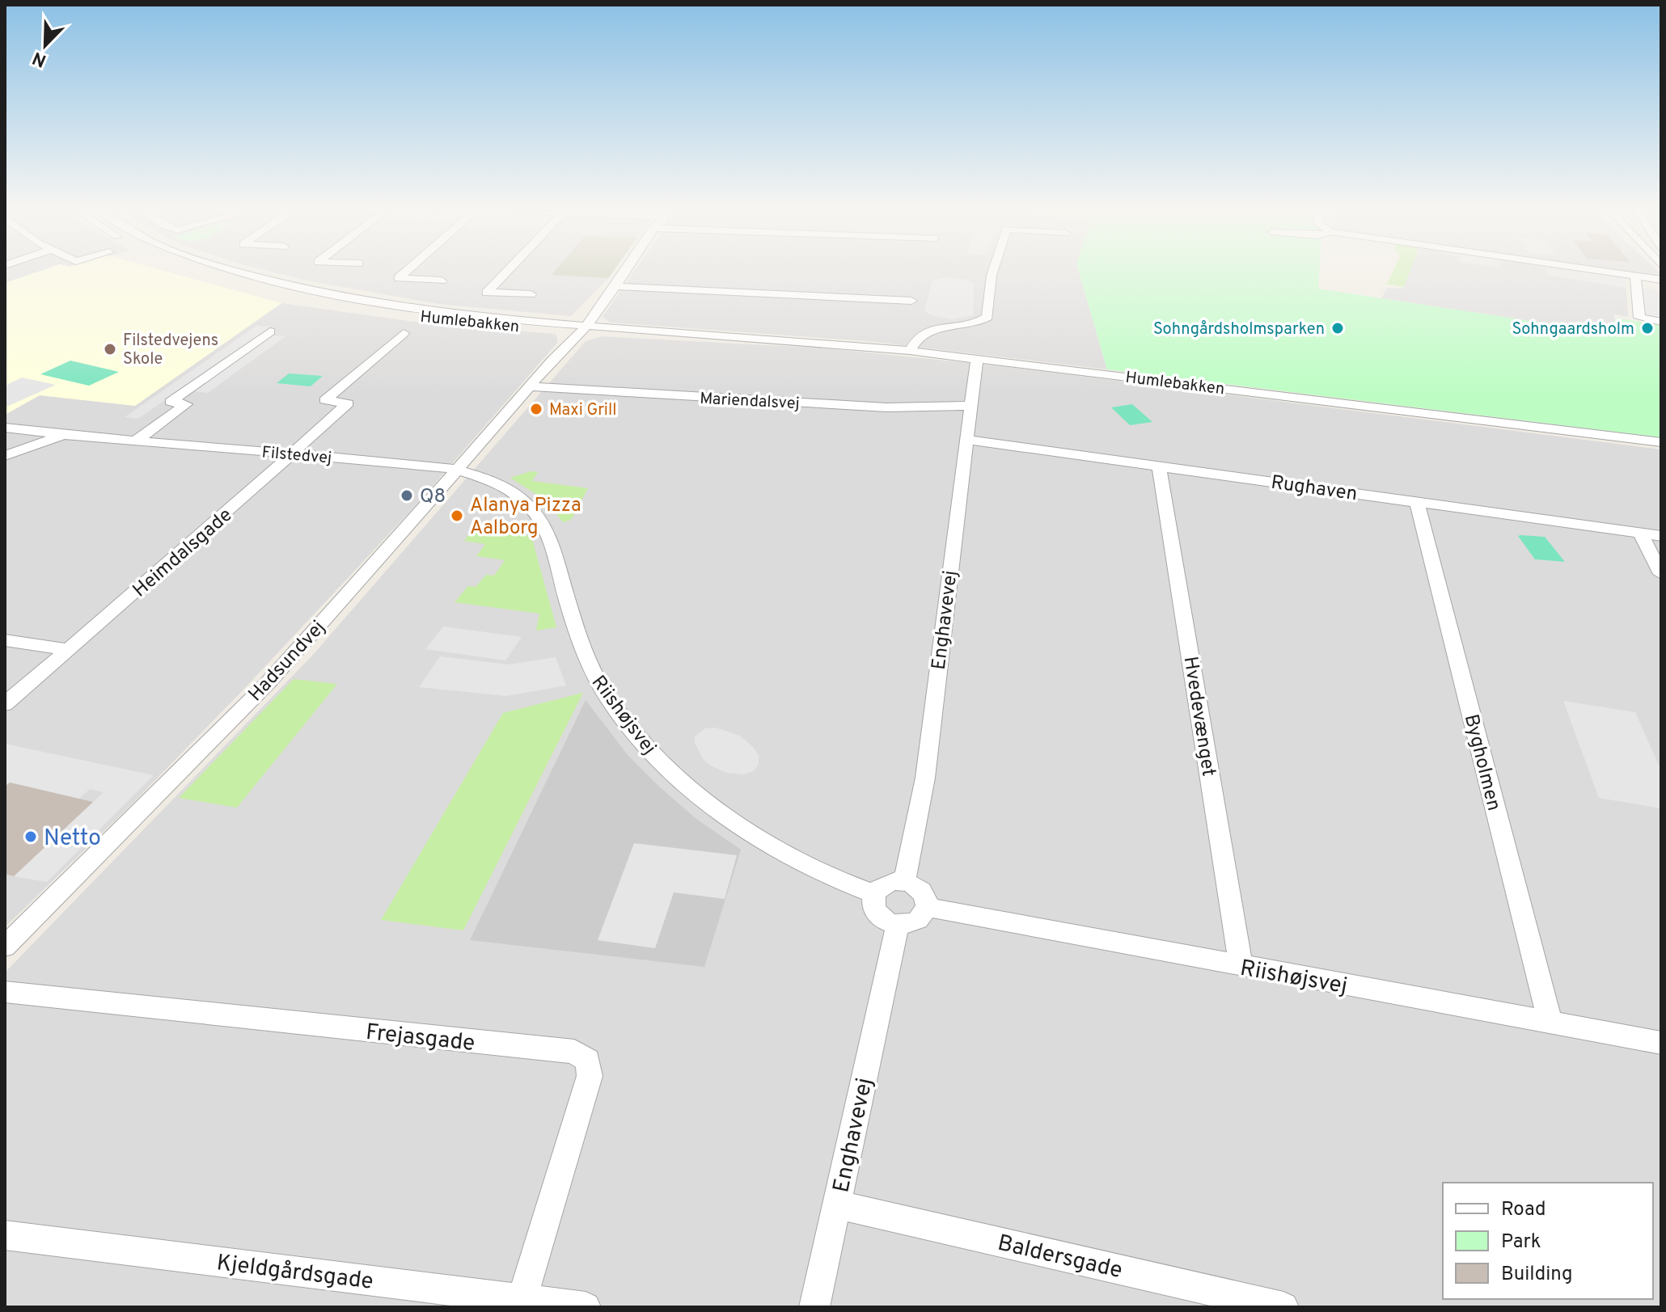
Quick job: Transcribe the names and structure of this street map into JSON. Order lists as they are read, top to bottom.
{
  "streets": {
    "street": [
      "Humlebakken",
      "Mariendalsvej",
      "Filstedvej",
      "Rughaven",
      "Heimdalsgade",
      "Enghavevej",
      "Hadsundvej",
      "Riishøjsvej",
      "Hvedevænget",
      "Bygholmen",
      "Frejasgade",
      "Baldersgade",
      "Kjeldgårdsgade"
    ]
  },
  "crossings": [
    ["Humlebakken", "Enghavevej"],
    ["Humlebakken", "Hadsundvej"],
    ["Mariendalsvej", "Enghavevej"],
    ["Mariendalsvej", "Hadsundvej"],
    ["Filstedvej", "Heimdalsgade"],
    ["Filstedvej", "Hadsundvej"],
    ["Filstedvej", "Riishøjsvej"],
    ["Rughaven", "Enghavevej"],
    ["Rughaven", "Hvedevænget"],
    ["Rughaven", "Bygholmen"],
    ["Enghavevej", "Riishøjsvej"],
    ["Enghavevej", "Baldersgade"],
    ["Hadsundvej", "Riishøjsvej"],
    ["Riishøjsvej", "Hvedevænget"],
    ["Riishøjsvej", "Bygholmen"],
    ["Frejasgade", "Kjeldgårdsgade"]
  ],
  "places": [
    "Sohngårdsholmsparken",
    "Sohngaardsholm",
    "Filstedvejens Skole",
    "Maxi Grill",
    "Q8",
    "Alanya Pizza Aalborg",
    "Netto"
  ],
  "legend": ["Road", "Park", "Building"],
  "north": "bottom left"
}
